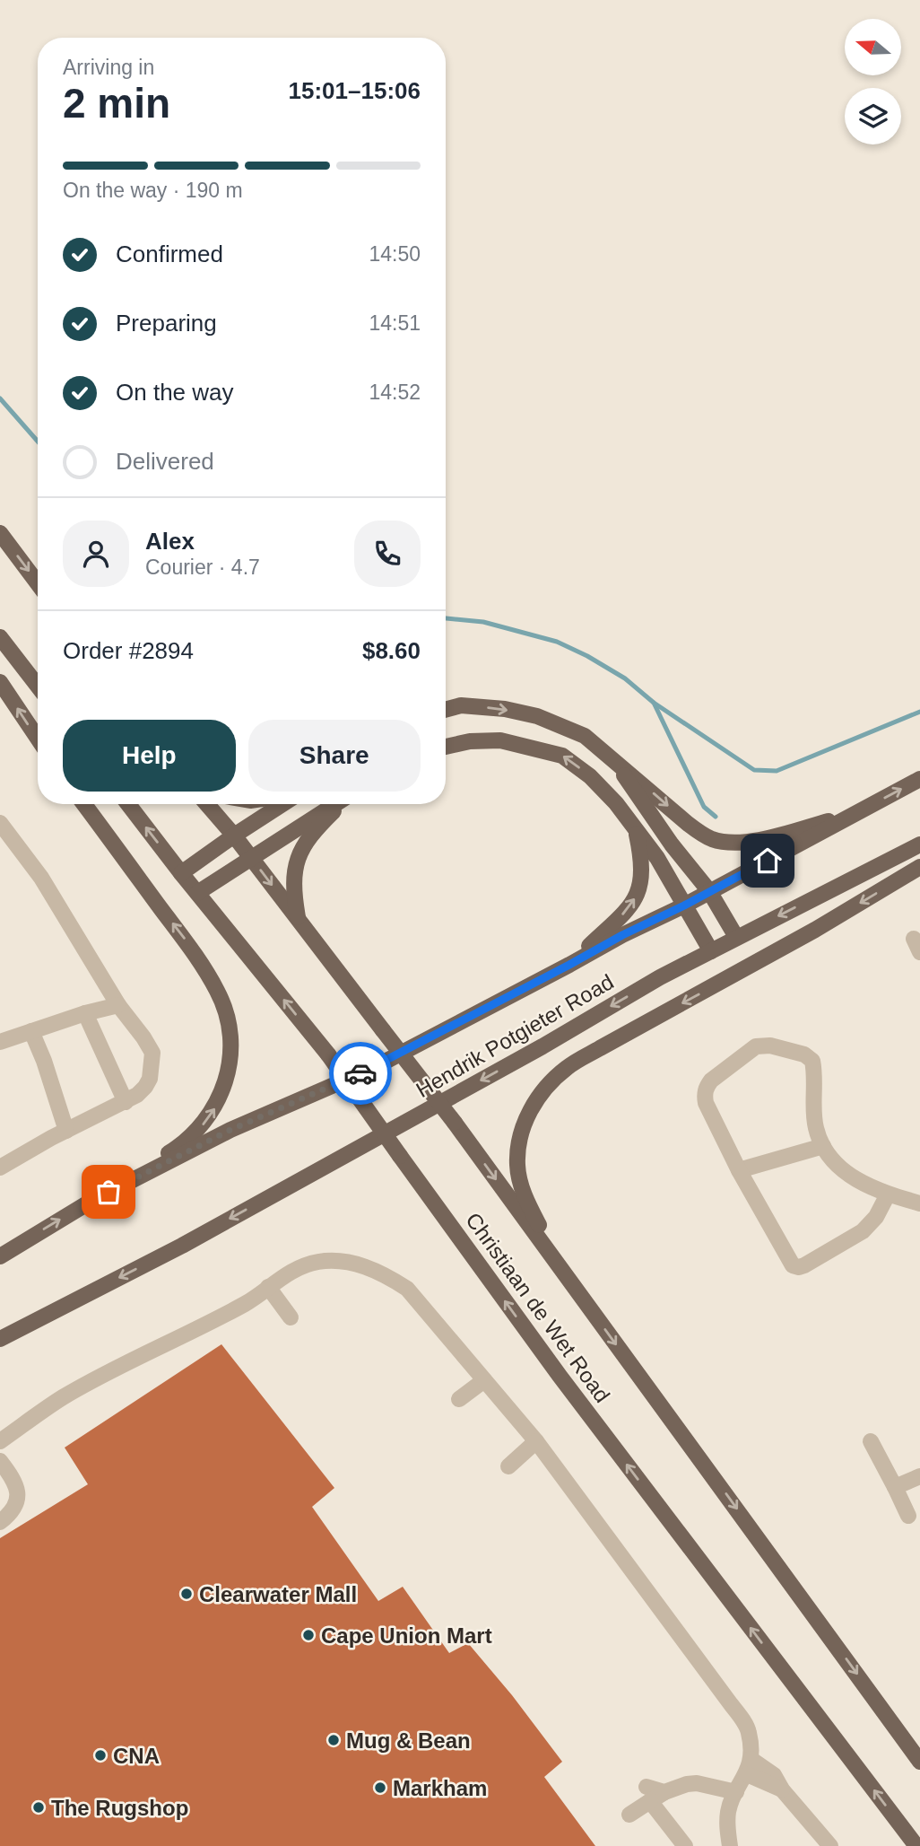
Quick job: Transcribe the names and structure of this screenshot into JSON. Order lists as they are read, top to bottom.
{
  "streets": {
    "main road": ["Hendrik Potgieter Road", "Christiaan de Wet Road"]
  },
  "places": [
    "Clearwater Mall",
    "Cape Union Mart",
    "Mug & Bean",
    "CNA",
    "Markham",
    "The Rugshop"
  ],
  "north": "left",
  "page": {
    "heading": ["2 min", "Arriving in", "15:01–15:06"],
    "panel": [
      "Alex",
      "Courier · 4.7",
      "Order #2894",
      "$8.60"
    ],
    "bar": "On the way · 190 m",
    "list": [
      ["Confirmed", "14:50"],
      ["Preparing", "14:51"],
      ["On the way", "14:52"],
      "Delivered"
    ],
    "buttons": ["Help", "Share"]
  }
}
